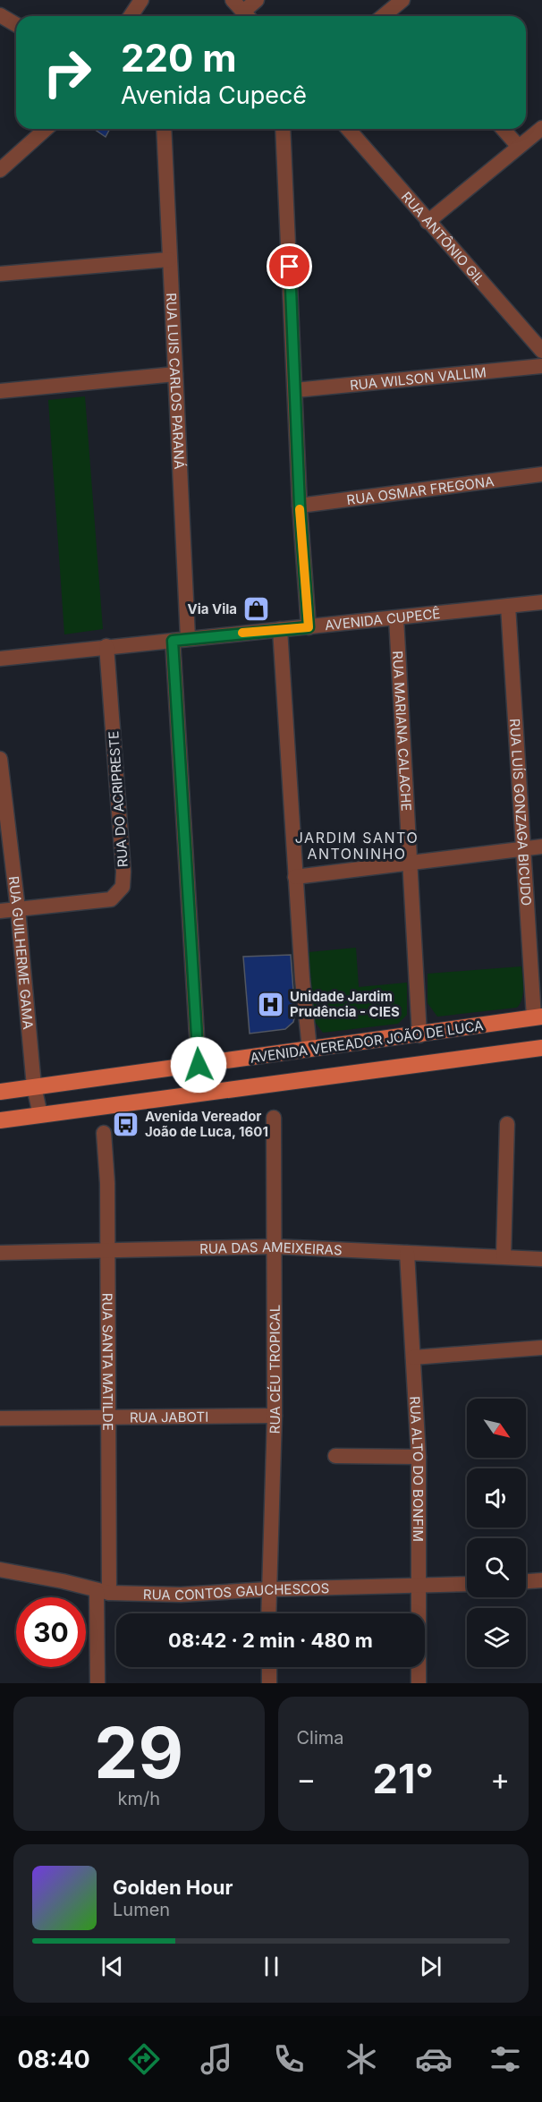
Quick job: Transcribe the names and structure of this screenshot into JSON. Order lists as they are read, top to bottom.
{
  "streets": {
    "main road": ["AVENIDA VEREADOR JOÃO DE LUCA"],
    "street": [
      "RUA ANTÔNIO GIL",
      "RUA WILSON VALLIM",
      "RUA LUIS CARLOS PARANÁ",
      "RUA OSMAR FREGONA",
      "AVENIDA CUPECÊ",
      "RUA MARIANA CALACHE",
      "RUA DO ACRIPRESTE",
      "RUA LUÍS GONZAGA BICUDO",
      "RUA GUILHERME GAMA",
      "RUA DAS AMEIXEIRAS",
      "RUA SANTA MATILDE",
      "RUA CÉU TROPICAL",
      "RUA JABOTI",
      "RUA ALTO DO BONFIM",
      "RUA CONTOS GAUCHESCOS"
    ]
  },
  "crossings": [
    ["RUA LUIS CARLOS PARANÁ", "AVENIDA CUPECÊ"],
    ["AVENIDA CUPECÊ", "RUA MARIANA CALACHE"],
    ["AVENIDA CUPECÊ", "RUA DO ACRIPRESTE"],
    ["AVENIDA CUPECÊ", "RUA LUÍS GONZAGA BICUDO"],
    ["RUA MARIANA CALACHE", "AVENIDA VEREADOR JOÃO DE LUCA"],
    ["RUA DO ACRIPRESTE", "RUA GUILHERME GAMA"],
    ["RUA LUÍS GONZAGA BICUDO", "AVENIDA VEREADOR JOÃO DE LUCA"],
    ["RUA GUILHERME GAMA", "AVENIDA VEREADOR JOÃO DE LUCA"],
    ["RUA DAS AMEIXEIRAS", "RUA SANTA MATILDE"],
    ["RUA DAS AMEIXEIRAS", "RUA CÉU TROPICAL"],
    ["RUA DAS AMEIXEIRAS", "RUA ALTO DO BONFIM"],
    ["RUA SANTA MATILDE", "RUA JABOTI"],
    ["RUA SANTA MATILDE", "RUA CONTOS GAUCHESCOS"],
    ["RUA CÉU TROPICAL", "RUA JABOTI"],
    ["RUA CÉU TROPICAL", "RUA CONTOS GAUCHESCOS"],
    ["RUA ALTO DO BONFIM", "RUA CONTOS GAUCHESCOS"]
  ],
  "districts": ["JARDIM SANTO ANTONINHO"],
  "places": {
    "shop": ["Via Vila"],
    "hospital": ["Unidade Jardim Prudência - CIES"],
    "bus stop": ["Avenida Vereador João de Luca, 1601"]
  },
  "north": "bottom right",
  "page": {
    "turn": ["220 m", "Avenida Cupecê"],
    "limit": "30",
    "trip": "08:42 · 2 min · 480 m",
    "tile": [
      ["29", "km/h"],
      "Clima"
    ],
    "heat": ["−", "21°", "+"],
    "song": ["Golden Hour", "Lumen"],
    "tabs": "08:40"
  }
}
